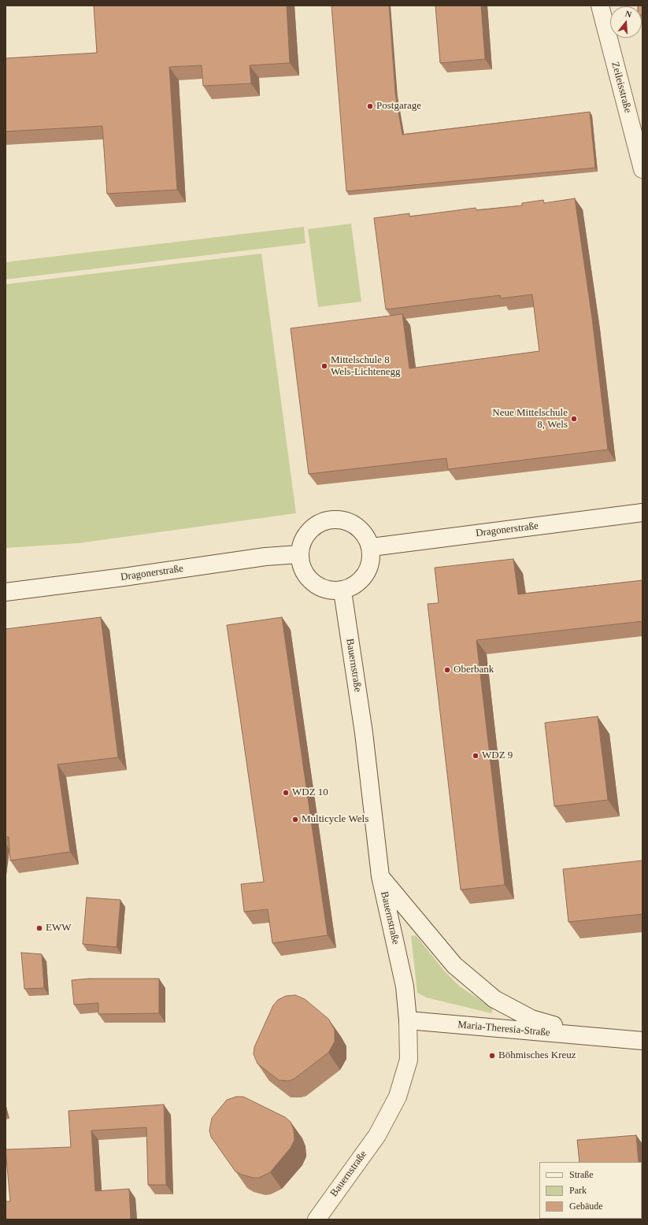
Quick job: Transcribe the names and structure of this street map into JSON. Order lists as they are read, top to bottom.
{
  "streets": {
    "main road": [
      "Zeileisstraße",
      "Dragonerstraße",
      "Bauernstraße",
      "Maria-Theresia-Straße"
    ]
  },
  "crossings": [
    ["Dragonerstraße", "Bauernstraße"],
    ["Bauernstraße", "Maria-Theresia-Straße"]
  ],
  "places": [
    "Postgarage",
    "Mittelschule 8 Wels-Lichtenegg",
    "Neue Mittelschule 8, Wels",
    "Oberbank",
    "WDZ 9",
    "WDZ 10",
    "Multicycle Wels",
    "EWW",
    "Böhmisches Kreuz"
  ],
  "legend": ["Straße", "Park", "Gebäude"],
  "north": "top"
}
